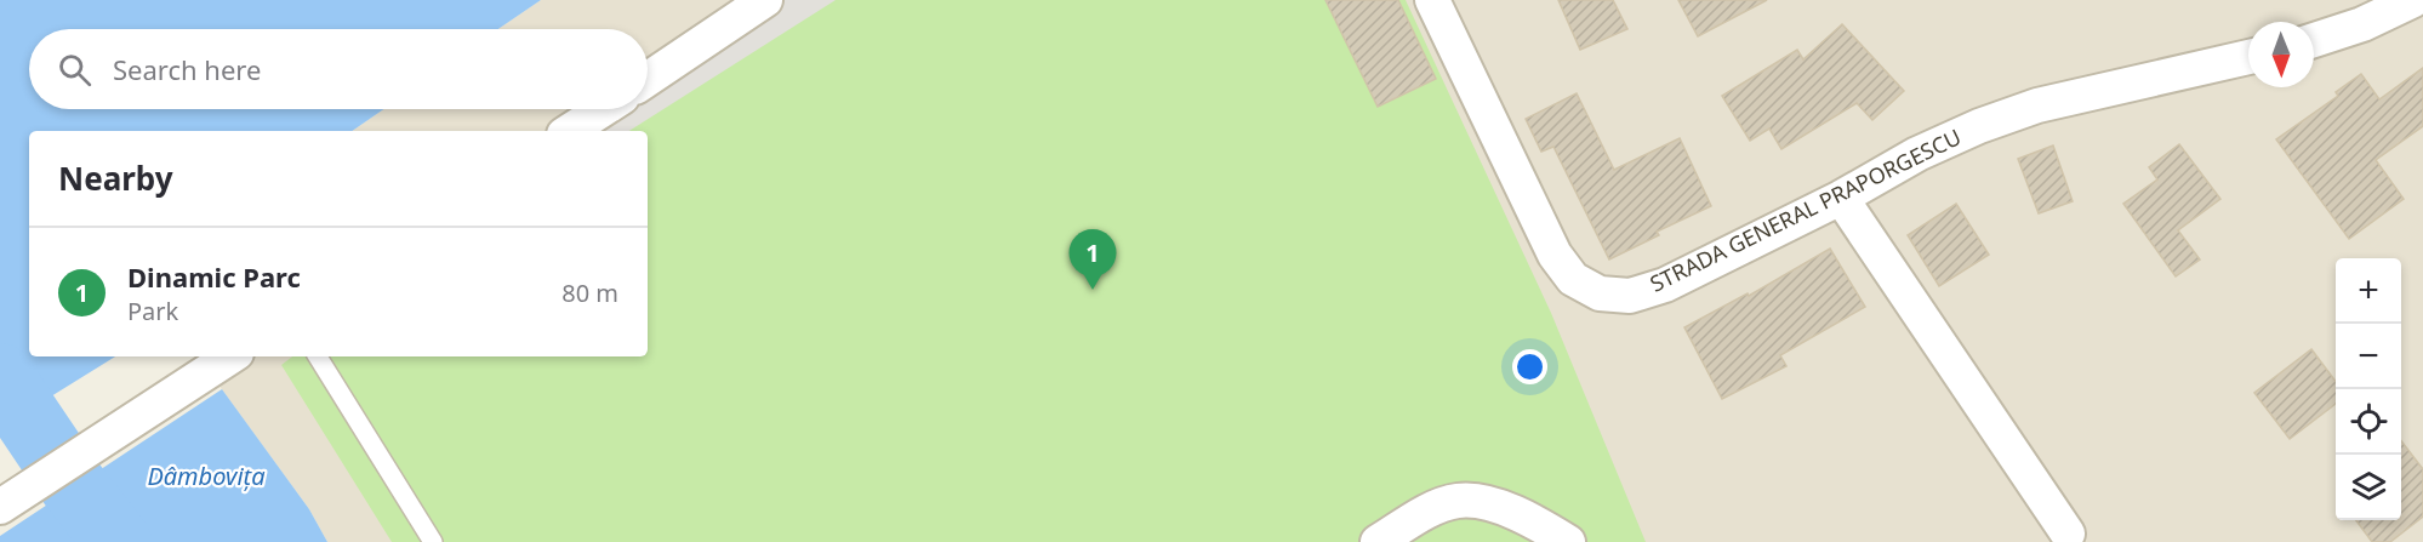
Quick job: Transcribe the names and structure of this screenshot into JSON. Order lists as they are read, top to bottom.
{
  "streets": {
    "street": ["STRADA GENERAL PRAPORGESCU"]
  },
  "water": ["Dâmbovița"],
  "north": "bottom",
  "page": {
    "search": "Search here",
    "heading": "Nearby",
    "list": [
      {
        "mark": "1",
        "name": "Dinamic Parc",
        "note": "Park",
        "value": "80 m"
      }
    ],
    "pins": "1",
    "map_buttons": ["+", "−"]
  }
}
